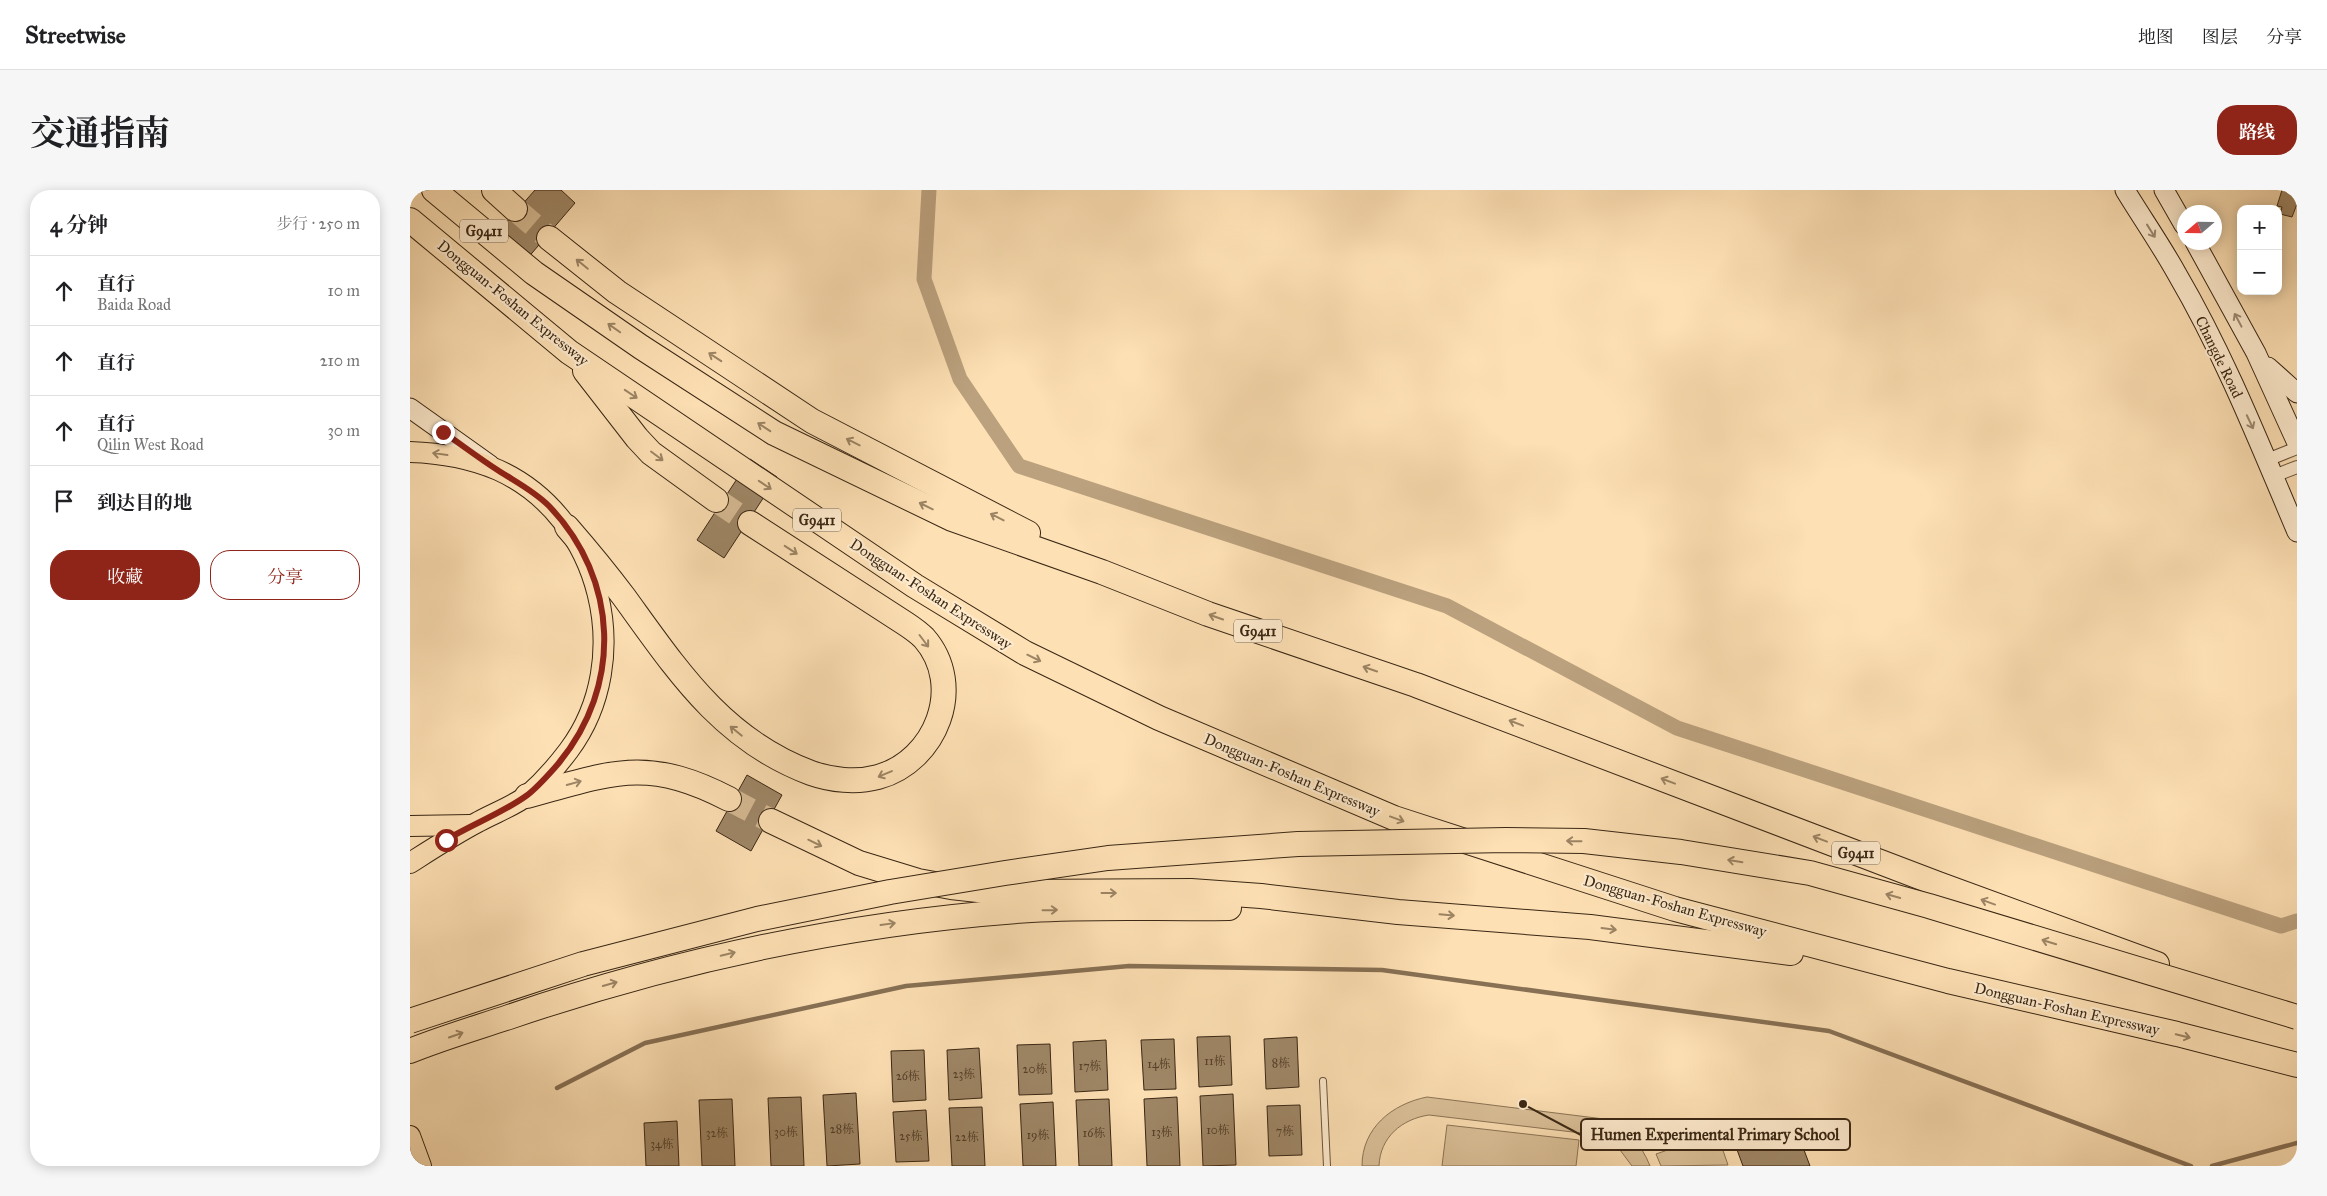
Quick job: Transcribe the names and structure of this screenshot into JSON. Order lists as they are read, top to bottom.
{
  "streets": {
    "highway": ["G9411", "Dongguan-Foshan Expressway"],
    "main road": ["Changde Road"]
  },
  "crossings": [
    ["G9411", "Dongguan-Foshan Expressway"]
  ],
  "places": ["Humen Experimental Primary School"],
  "house_numbers": [
    "11栋",
    "8栋",
    "14栋",
    "17栋",
    "20栋",
    "23栋",
    "26栋",
    "28栋",
    "10栋",
    "7栋",
    "30栋",
    "13栋",
    "32栋",
    "16栋",
    "19栋",
    "25栋",
    "22栋",
    "34栋"
  ],
  "north": "left",
  "page": {
    "header": "Streetwise",
    "nav": ["地图", "图层", "分享"],
    "title": "交通指南",
    "buttons": [
      "路线",
      ["收藏", "分享"]
    ],
    "heading": ["4 分钟", "步行 · 250 m"],
    "map_buttons": ["+", "−"],
    "list": [
      ["直行", "Baida Road", "10 m"],
      ["直行", "210 m"],
      ["直行", "Qilin West Road", "30 m"],
      "到达目的地"
    ]
  }
}
